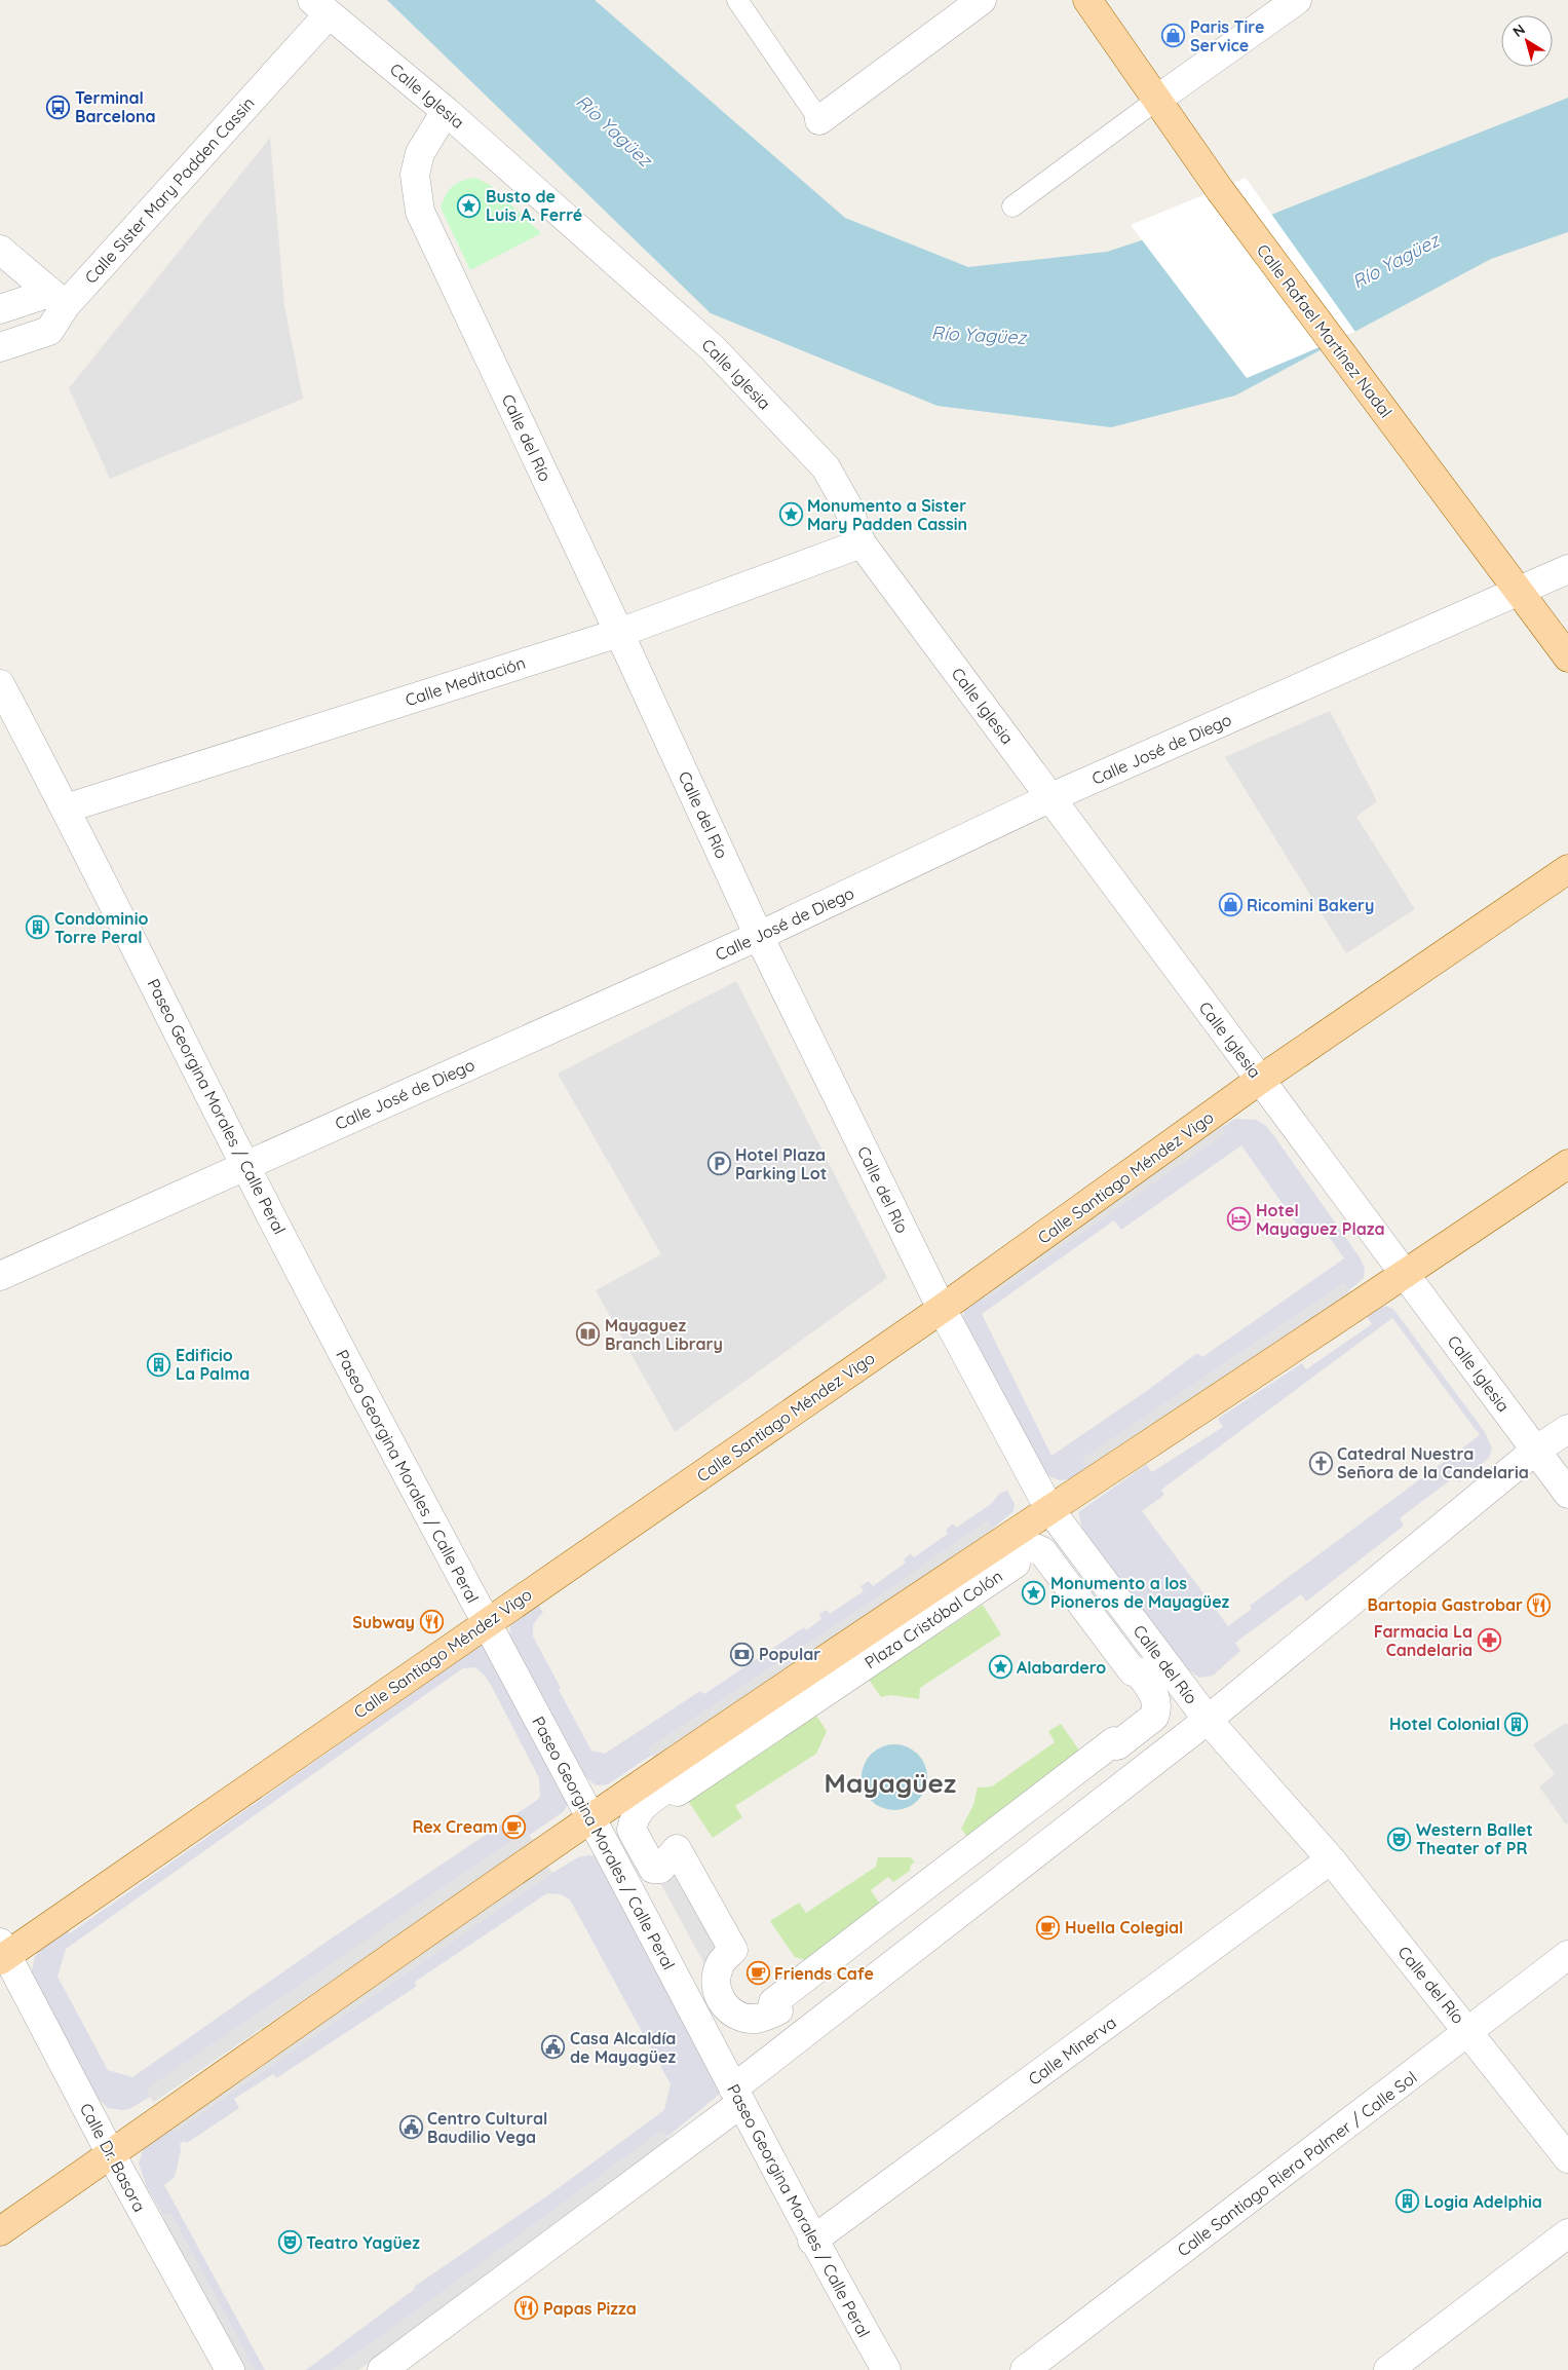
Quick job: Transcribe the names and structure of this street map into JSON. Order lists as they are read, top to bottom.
{
  "streets": {
    "main road": ["Calle Rafael Martínez Nadal", "Calle Santiago Méndez Vigo"],
    "street": [
      "Calle Iglesia",
      "Calle Sister Mary Padden Cassin",
      "Calle del Río",
      "Calle Meditación",
      "Calle José de Diego",
      "Paseo Georgina Morales / Calle Peral",
      "Plaza Cristóbal Colón",
      "Calle Minerva",
      "Calle Dr. Basora",
      "Calle Santiago Riera Palmer / Calle Sol"
    ]
  },
  "crossings": [
    ["Calle Iglesia", "Calle Sister Mary Padden Cassin"],
    ["Calle Iglesia", "Calle del Río"],
    ["Calle Iglesia", "Calle Meditación"],
    ["Calle Iglesia", "Calle José de Diego"],
    ["Calle Iglesia", "Calle Santiago Méndez Vigo"],
    ["Calle Rafael Martínez Nadal", "Calle José de Diego"],
    ["Calle del Río", "Calle Meditación"],
    ["Calle del Río", "Calle José de Diego"],
    ["Calle del Río", "Calle Santiago Méndez Vigo"],
    ["Calle del Río", "Calle Minerva"],
    ["Calle del Río", "Calle Santiago Riera Palmer / Calle Sol"],
    ["Calle Meditación", "Paseo Georgina Morales / Calle Peral"],
    ["Calle José de Diego", "Paseo Georgina Morales / Calle Peral"],
    ["Paseo Georgina Morales / Calle Peral", "Calle Santiago Méndez Vigo"],
    ["Paseo Georgina Morales / Calle Peral", "Calle Minerva"],
    ["Calle Santiago Méndez Vigo", "Calle Dr. Basora"]
  ],
  "districts": ["Mayagüez"],
  "water": ["Río Yagüez"],
  "places": {
    "shop": ["Paris Tire Service", "Ricomini Bakery"],
    "bus stop": ["Terminal Barcelona"],
    "place": [
      "Busto de Luis A. Ferré",
      "Monumento a Sister Mary Padden Cassin",
      "Monumento a los Pioneros de Mayagüez",
      "Alabardero"
    ],
    "building": [
      "Condominio Torre Peral",
      "Edificio La Palma",
      "Hotel Colonial",
      "Logia Adelphia"
    ],
    "parking": ["Hotel Plaza Parking Lot"],
    "hotel": ["Hotel Mayaguez Plaza"],
    "library": ["Mayaguez Branch Library"],
    "church": ["Catedral Nuestra Señora de la Candelaria"],
    "restaurant": ["Bartopia Gastrobar", "Subway", "Papas Pizza"],
    "pharmacy": ["Farmacia La Candelaria"],
    "bank": ["Popular"],
    "cafe": ["Rex Cream", "Huella Colegial", "Friends Cafe"],
    "theatre": ["Western Ballet Theater of PR", "Teatro Yagüez"],
    "public building": ["Casa Alcaldía de Mayagüez", "Centro Cultural Baudilio Vega"]
  },
  "north": "top left"
}
